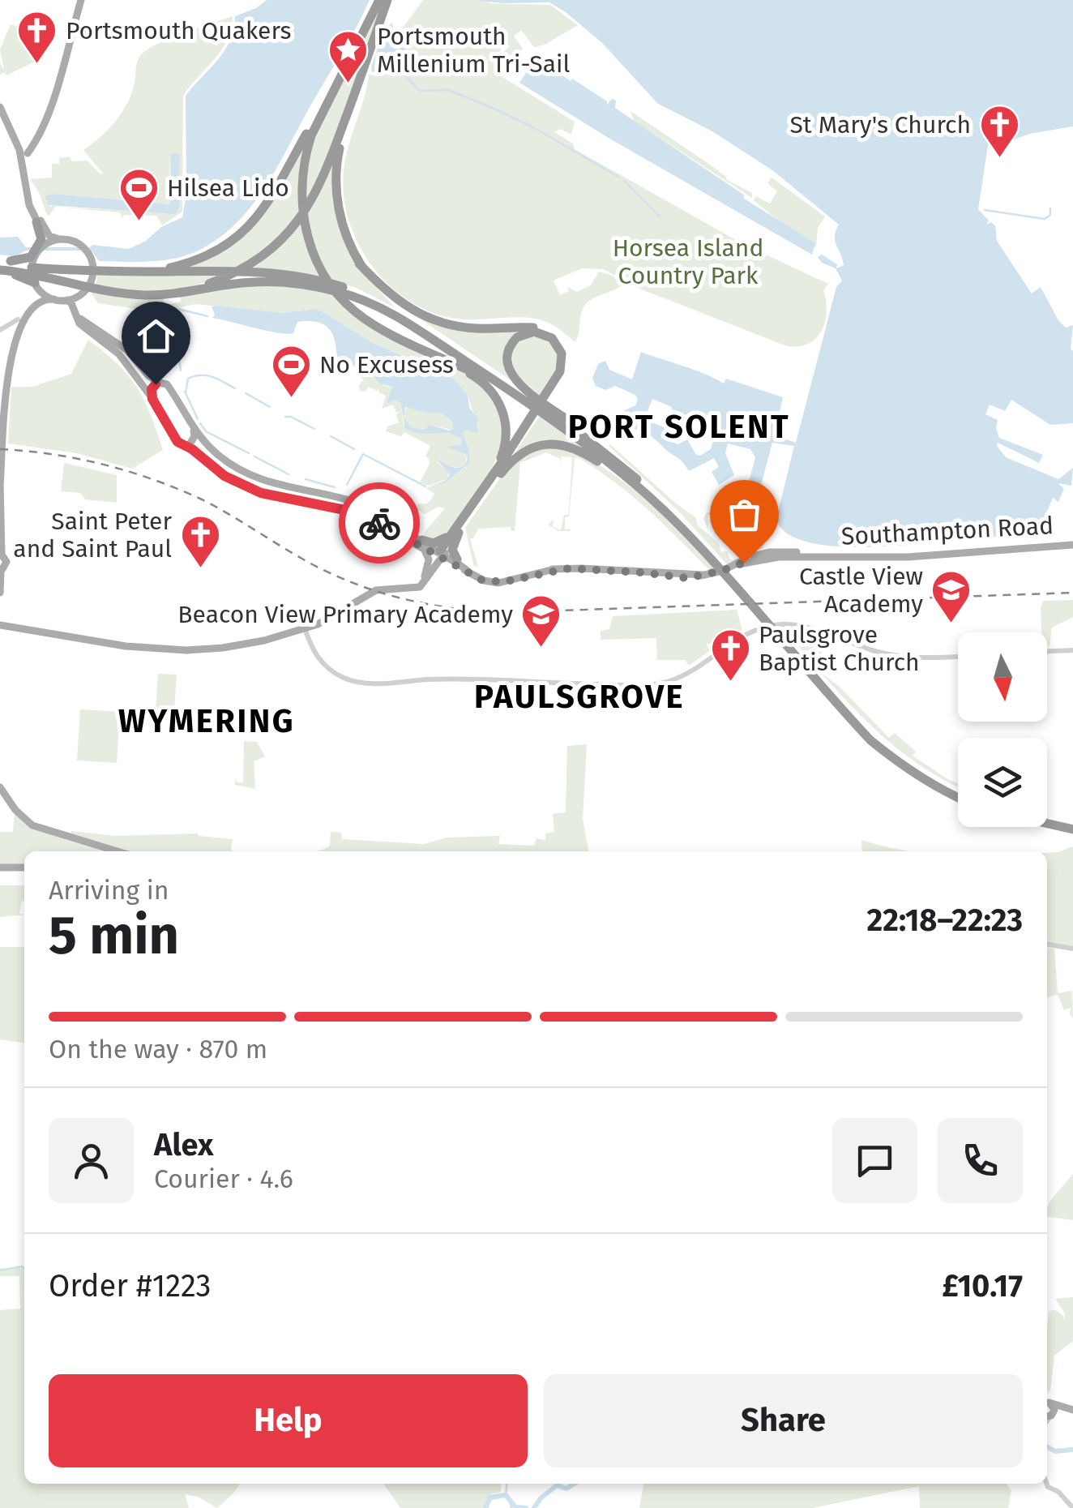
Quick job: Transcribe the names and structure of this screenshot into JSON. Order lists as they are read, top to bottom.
{
  "streets": {
    "main road": ["Southampton Road"]
  },
  "districts": ["PORT SOLENT", "PAULSGROVE", "WYMERING"],
  "parks": ["Horsea Island Country Park"],
  "places": {
    "church": [
      "Portsmouth Quakers",
      "St Mary's Church",
      "Saint Peter and Saint Paul",
      "Paulsgrove Baptist Church"
    ],
    "place": ["Portsmouth Millenium Tri-Sail"],
    "sports": ["Hilsea Lido", "No Excusess"],
    "school or university": ["Castle View Academy", "Beacon View Primary Academy"]
  },
  "north": "bottom",
  "page": {
    "heading": ["5 min", "Arriving in", "22:18–22:23"],
    "panel": [
      "Alex",
      "Courier · 4.6",
      "Order #1223",
      "£10.17"
    ],
    "bar": "On the way · 870 m",
    "buttons": ["Help", "Share"]
  }
}
